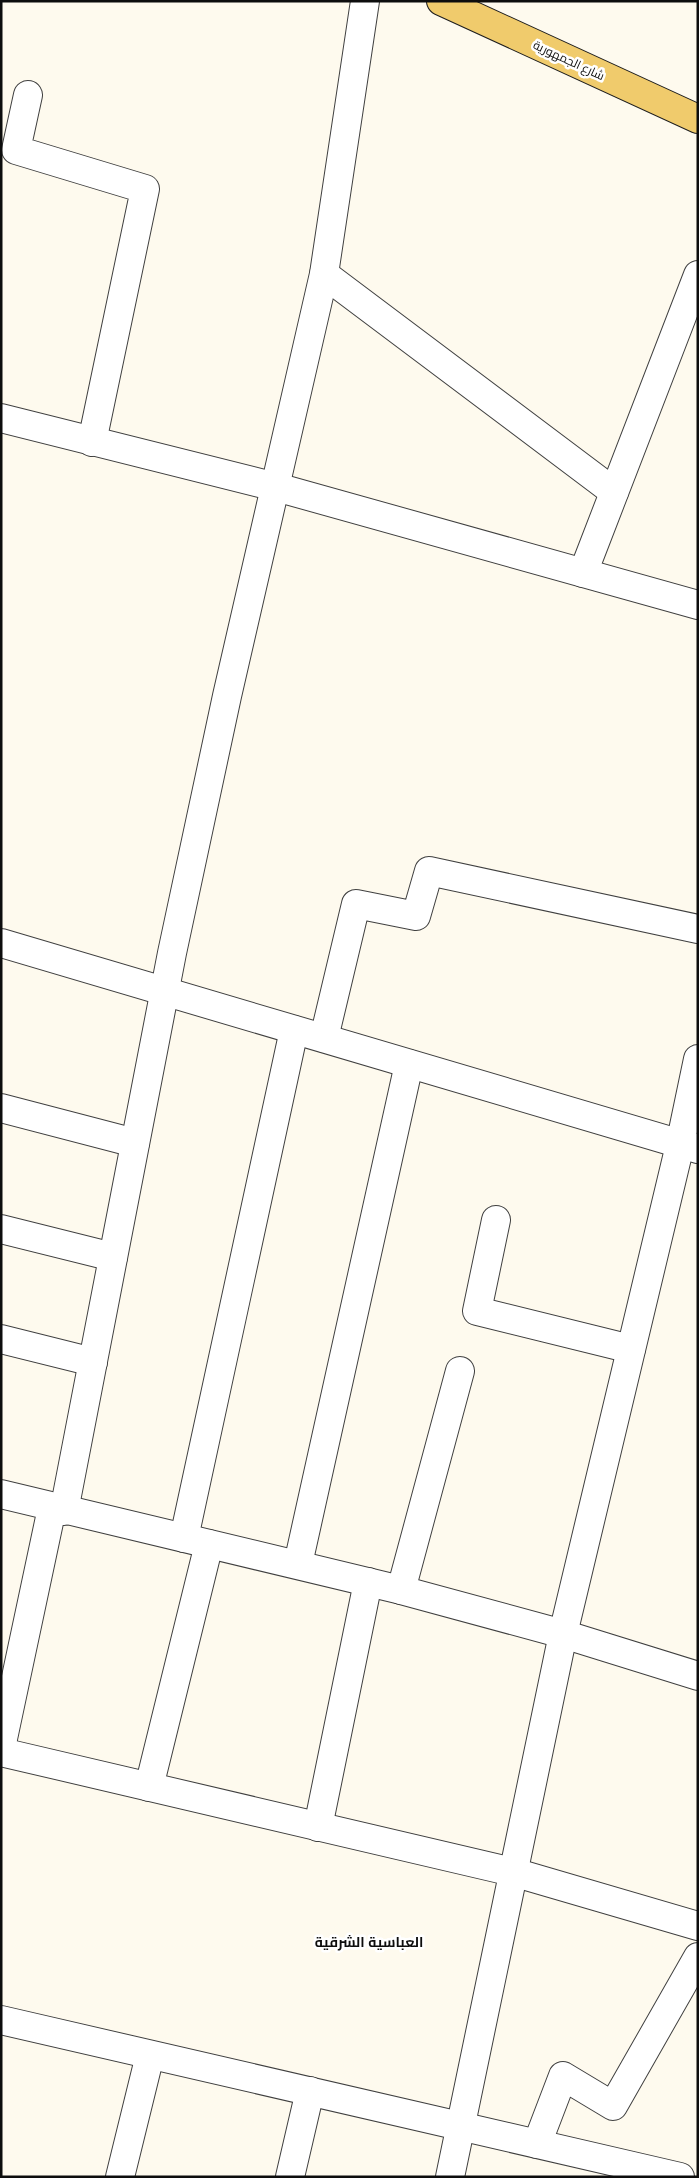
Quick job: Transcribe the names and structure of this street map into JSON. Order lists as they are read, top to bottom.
{
  "streets": {
    "main road": ["شارع الجمهورية"]
  },
  "districts": ["العباسية الشرقية"]
}
